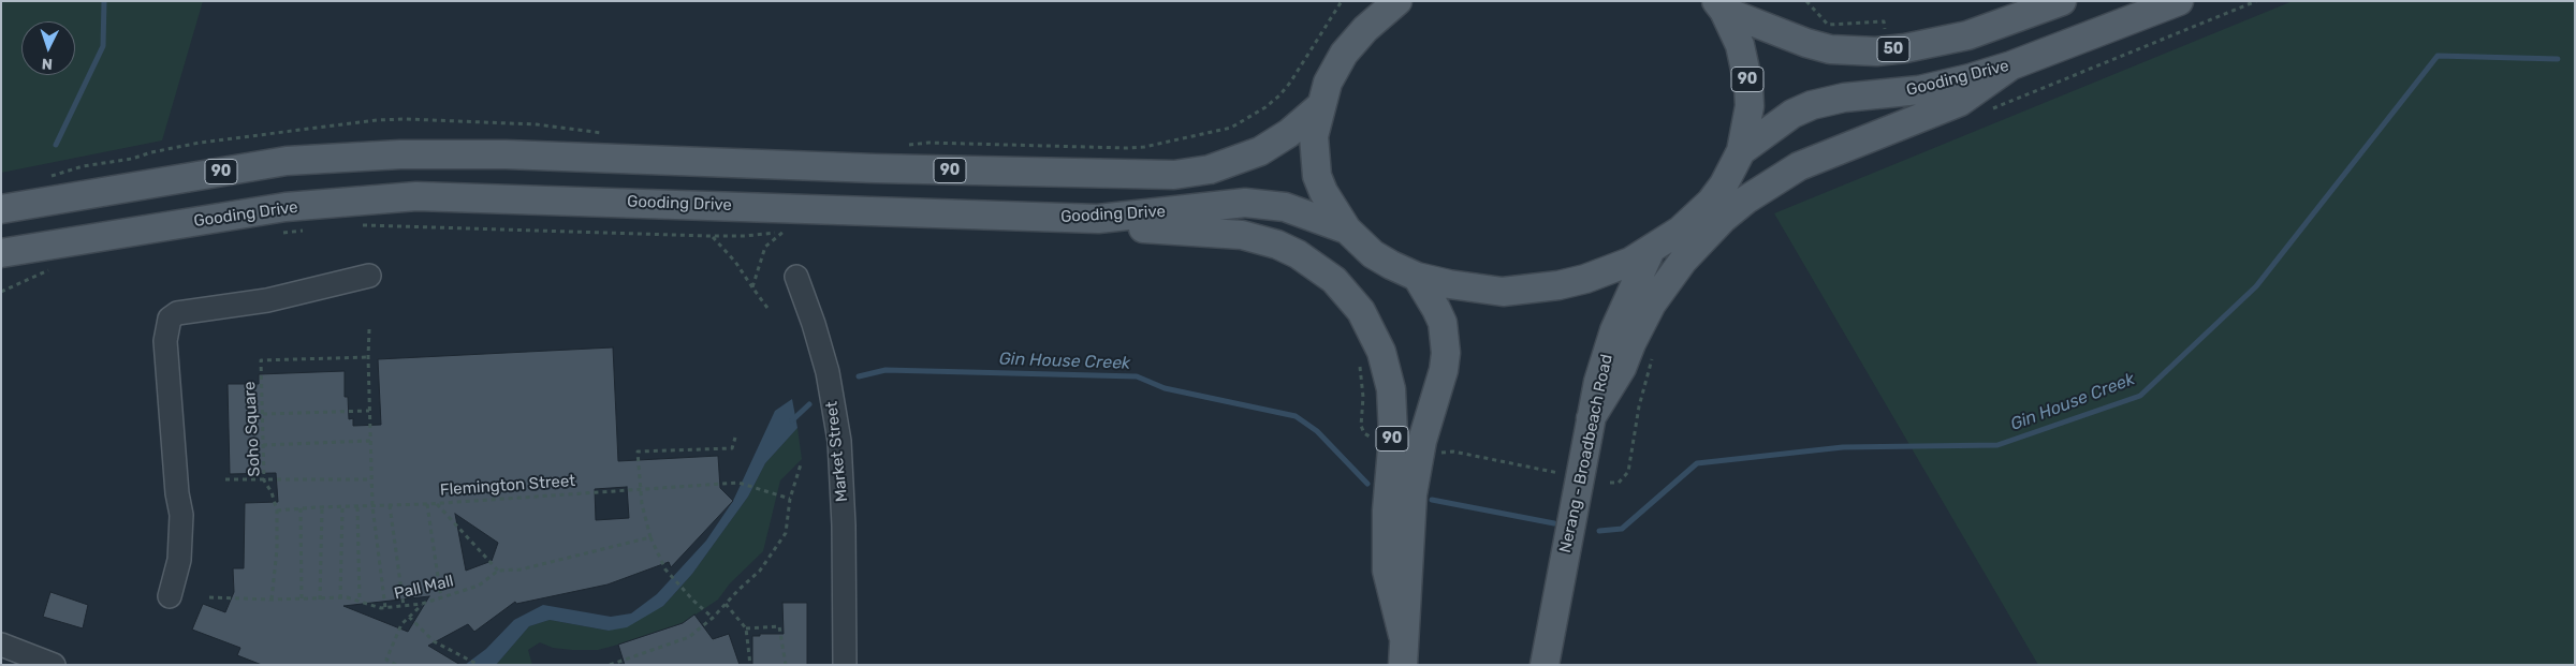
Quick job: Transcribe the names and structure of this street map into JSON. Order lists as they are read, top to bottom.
{
  "streets": {
    "main road": [
      "50",
      "Gooding Drive",
      "90",
      "Nerang - Broadbeach Road"
    ],
    "street": ["Market Street"],
    "path": ["Soho Square", "Flemington Street", "Pall Mall"]
  },
  "crossings": [
    ["50", "90"],
    ["Gooding Drive", "90"],
    ["90", "Nerang - Broadbeach Road"],
    ["Soho Square", "Flemington Street"],
    ["Soho Square", "Pall Mall"]
  ],
  "water": ["Gin House Creek"],
  "north": "bottom"
}
